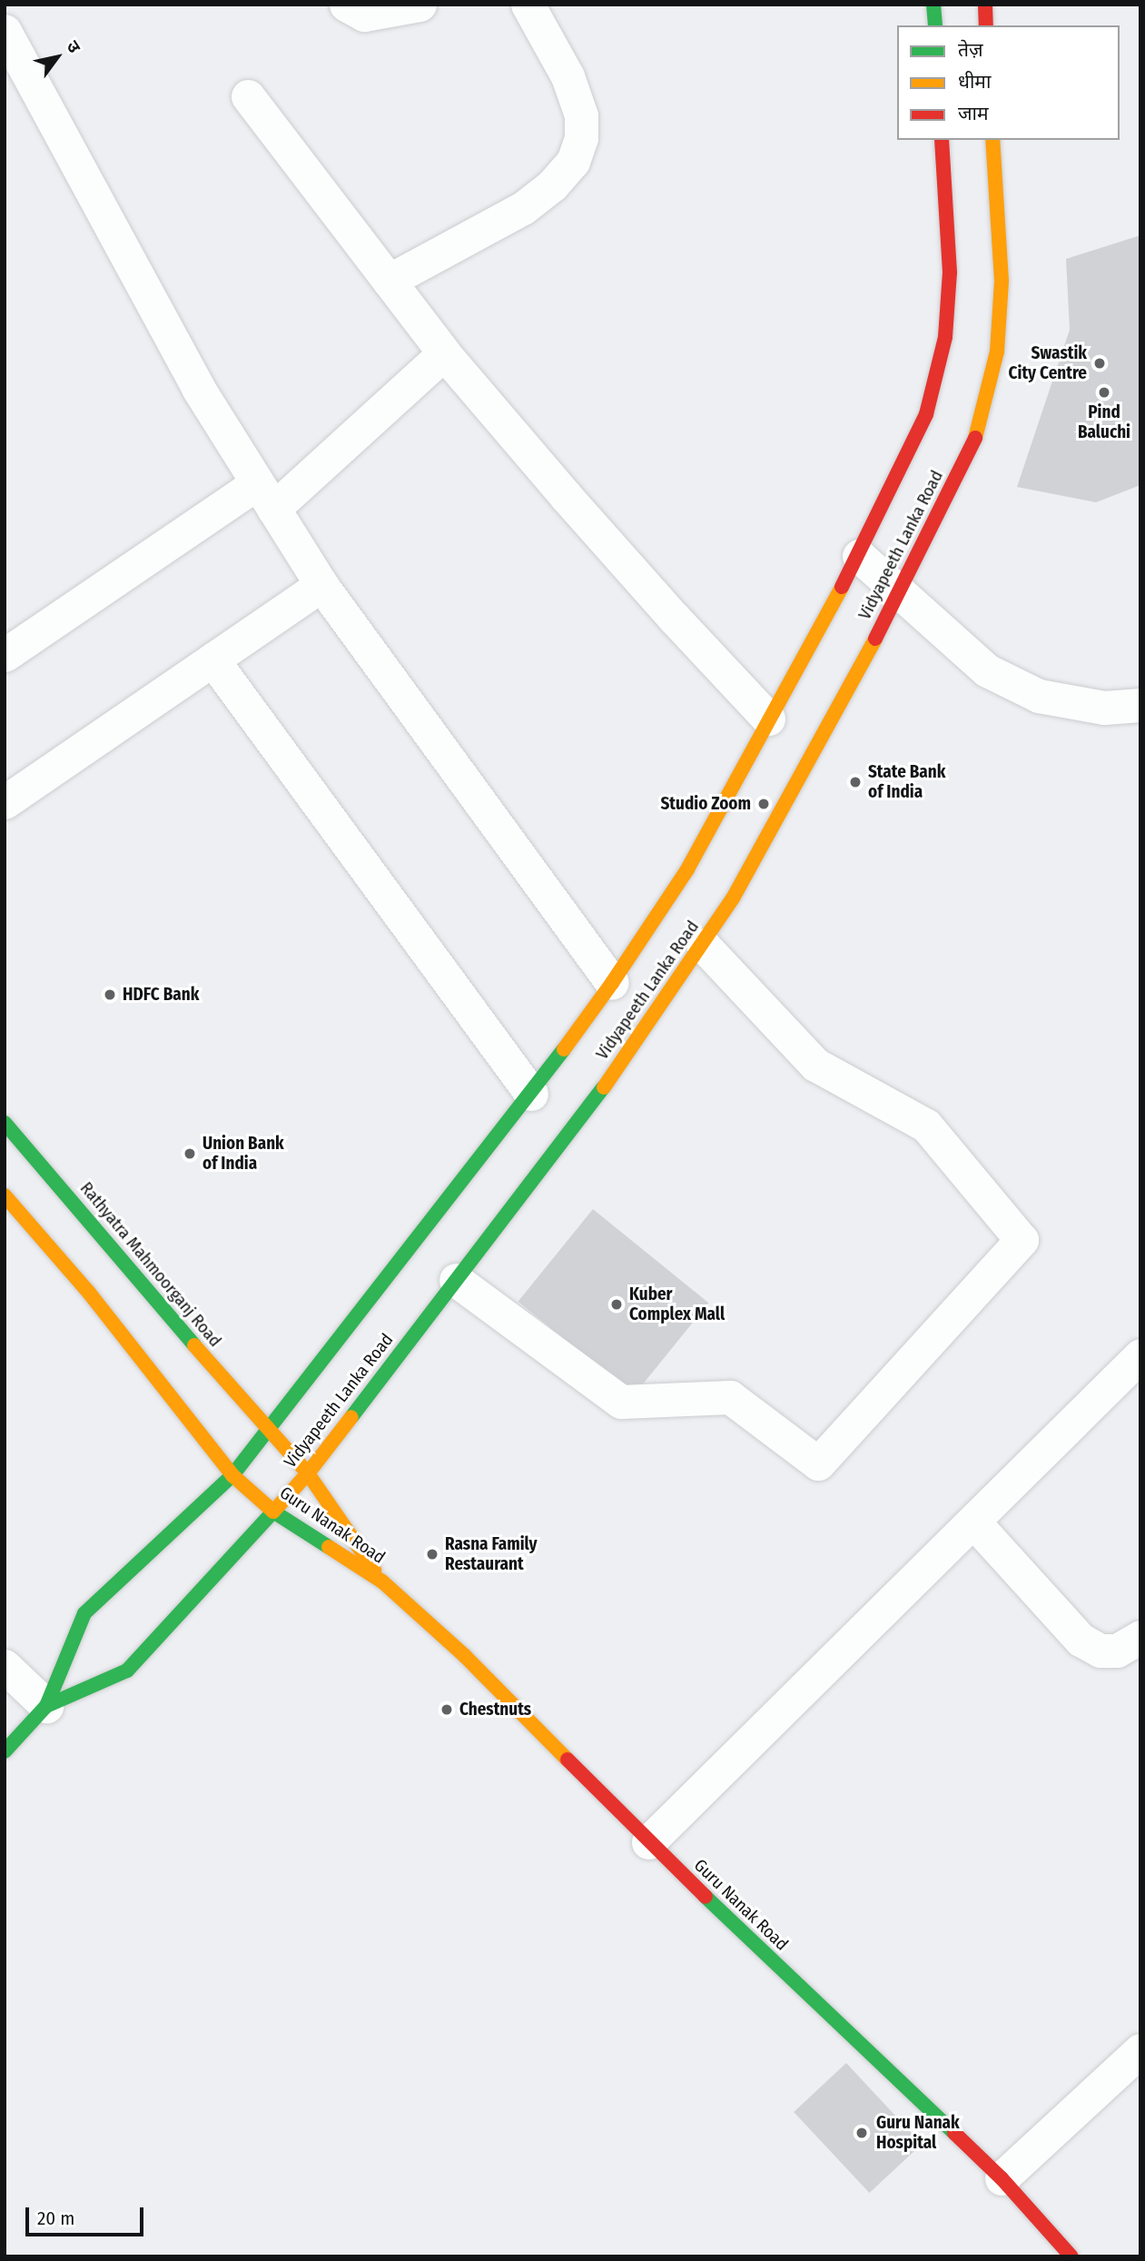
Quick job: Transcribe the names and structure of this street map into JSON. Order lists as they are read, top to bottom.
{
  "streets": {
    "main road": ["Vidyapeeth Lanka Road", "Rathyatra Mahmoorganj Road", "Guru Nanak Road"]
  },
  "crossings": [
    ["Vidyapeeth Lanka Road", "Rathyatra Mahmoorganj Road"],
    ["Vidyapeeth Lanka Road", "Guru Nanak Road"],
    ["Rathyatra Mahmoorganj Road", "Guru Nanak Road"]
  ],
  "places": [
    "Swastik City Centre",
    "Pind Baluchi",
    "State Bank of India",
    "Studio Zoom",
    "HDFC Bank",
    "Union Bank of India",
    "Kuber Complex Mall",
    "Rasna Family Restaurant",
    "Chestnuts",
    "Guru Nanak Hospital"
  ],
  "legend": ["तेज़", "धीमा", "जाम"],
  "scale_bar": "20 m",
  "north": "top right"
}
